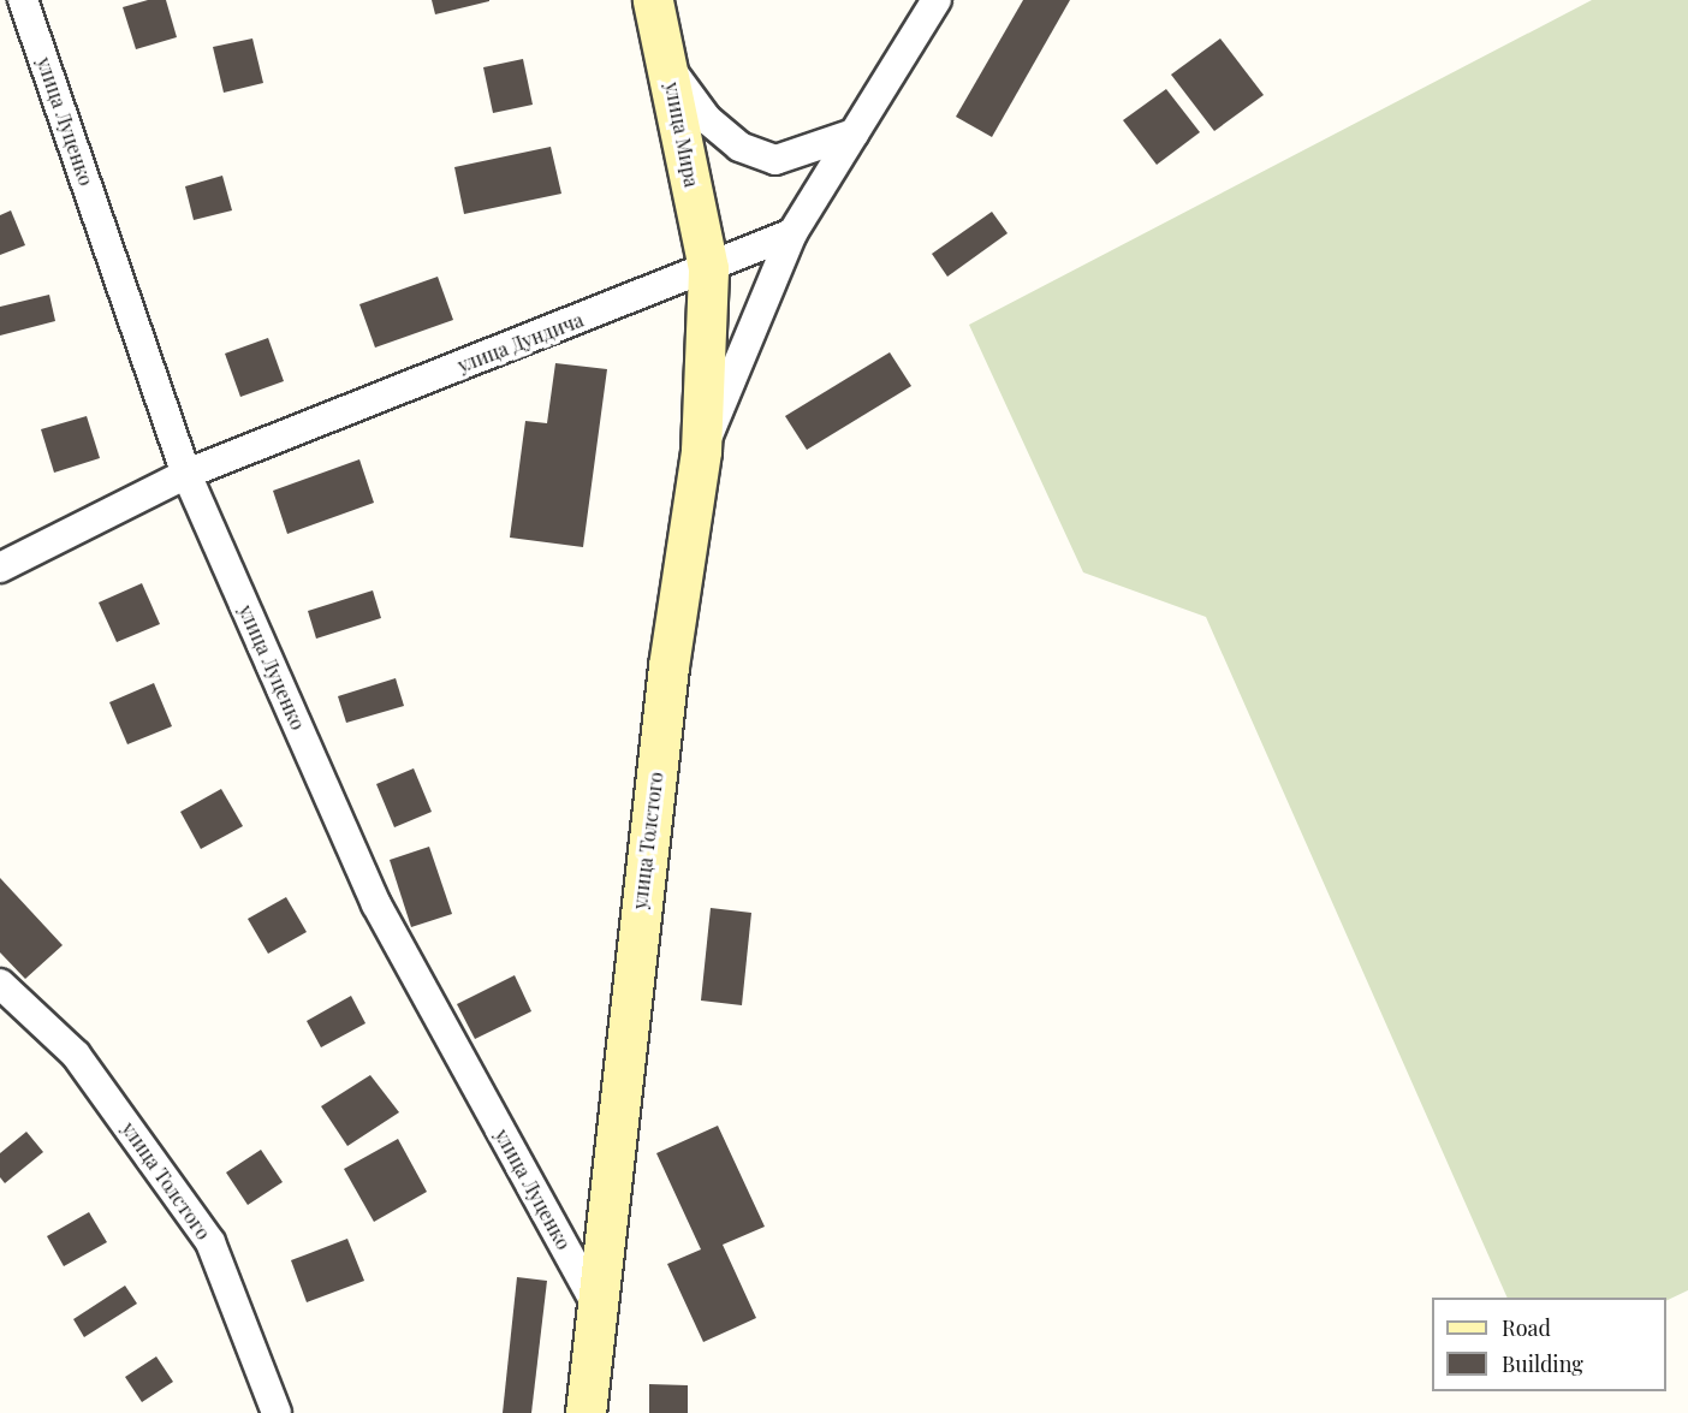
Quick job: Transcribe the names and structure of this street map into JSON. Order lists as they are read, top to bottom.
{
  "streets": {
    "main road": ["улица Мира", "улица Толстого"],
    "street": ["улица Луценко", "улица Дундича"]
  },
  "crossings": [
    ["улица Луценко", "улица Дундича"],
    ["улица Луценко", "улица Толстого"],
    ["улица Мира", "улица Дундича"],
    ["улица Мира", "улица Толстого"],
    ["улица Дундича", "улица Толстого"]
  ],
  "legend": ["Road", "Building"]
}
